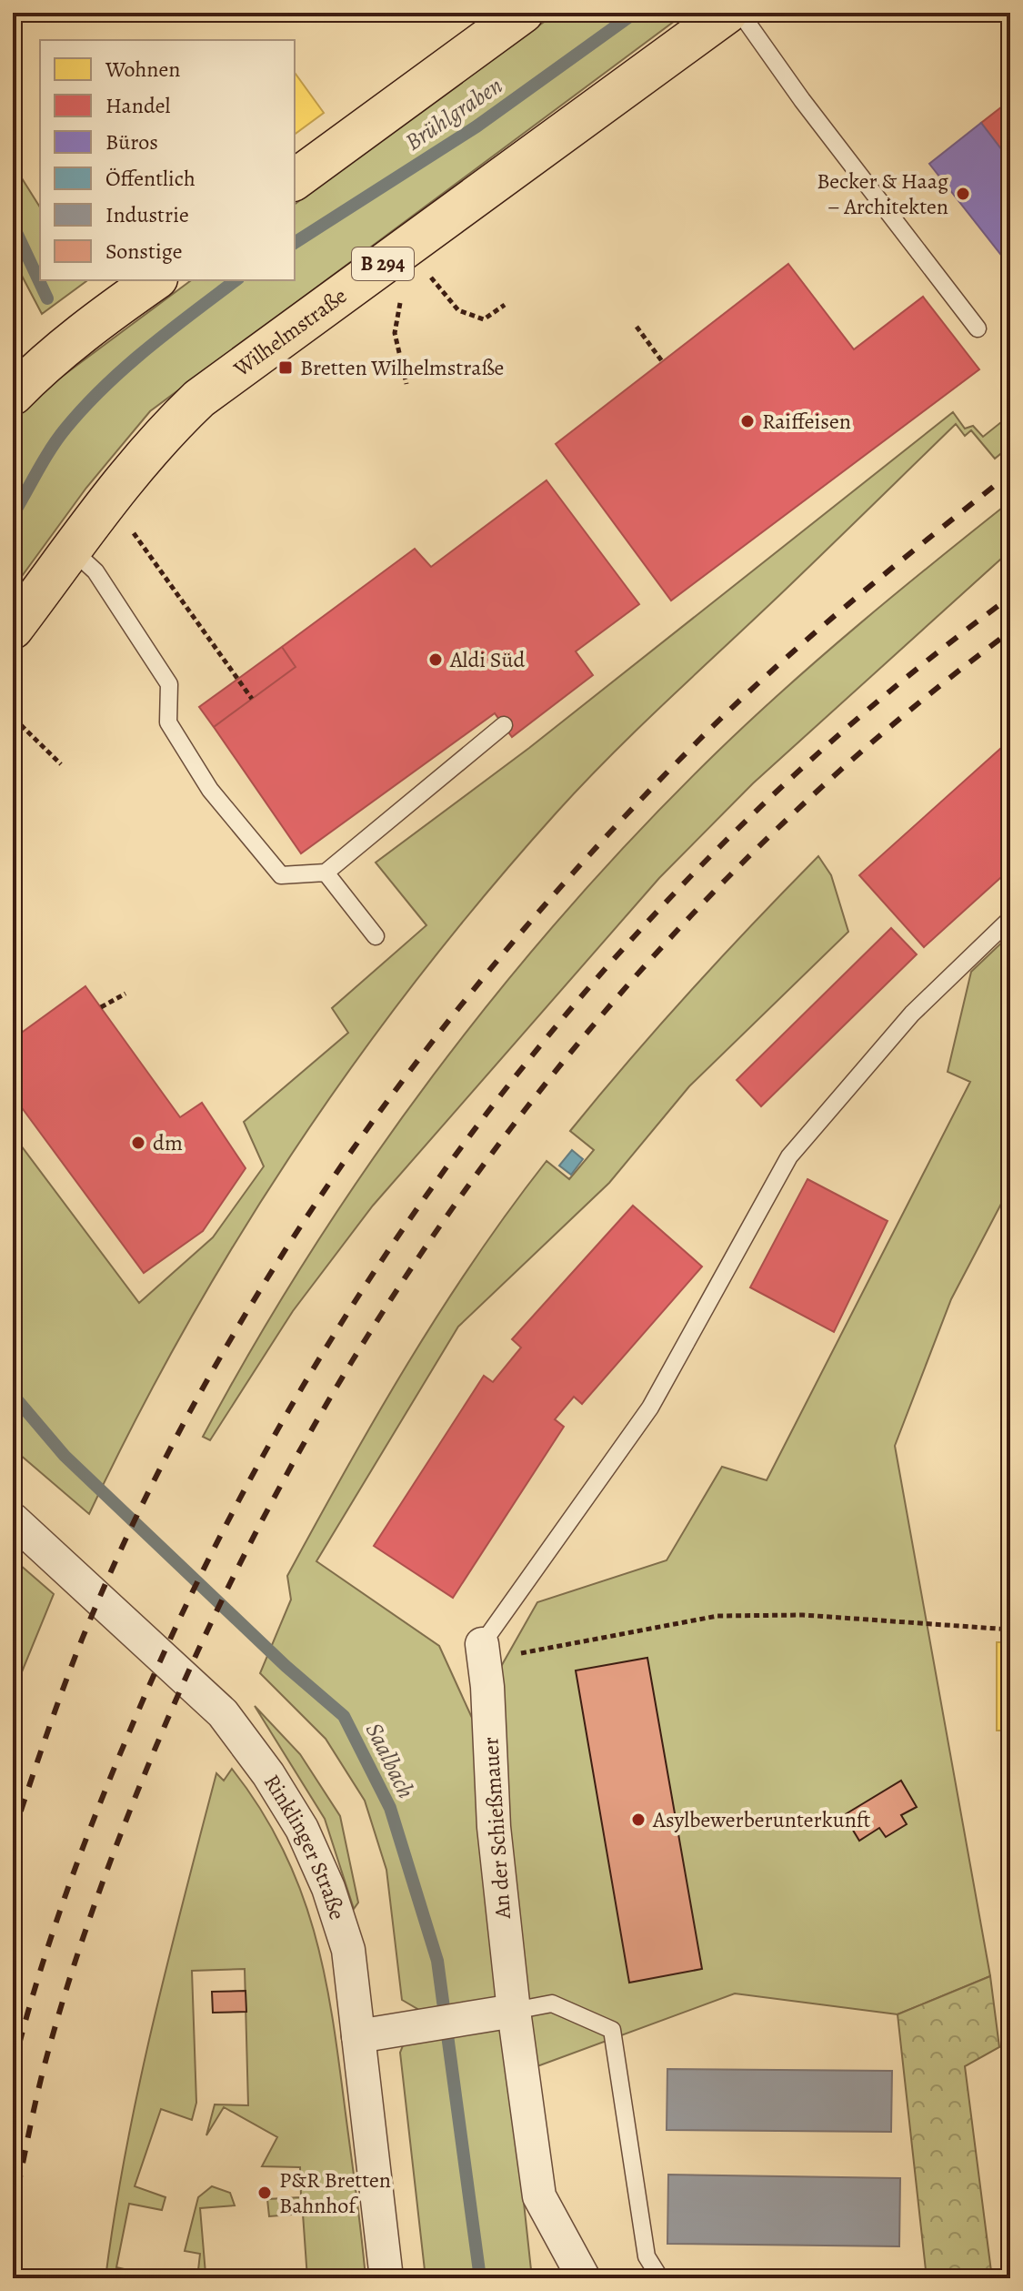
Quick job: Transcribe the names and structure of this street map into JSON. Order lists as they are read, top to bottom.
{
  "streets": {
    "main road": ["B 294", "Wilhelmstraße"],
    "street": ["An der Schießmauer", "Rinklinger Straße"]
  },
  "water": ["Brühlgraben", "Saalbach"],
  "places": {
    "other": [
      "Becker & Haag – Architekten",
      "Raiffeisen",
      "Aldi Süd",
      "dm",
      "Asylbewerberunterkunft",
      "P&R Bretten Bahnhof"
    ],
    "transit": ["Bretten Wilhelmstraße"]
  },
  "legend": [
    "Wohnen",
    "Handel",
    "Büros",
    "Öffentlich",
    "Industrie",
    "Sonstige"
  ]
}
